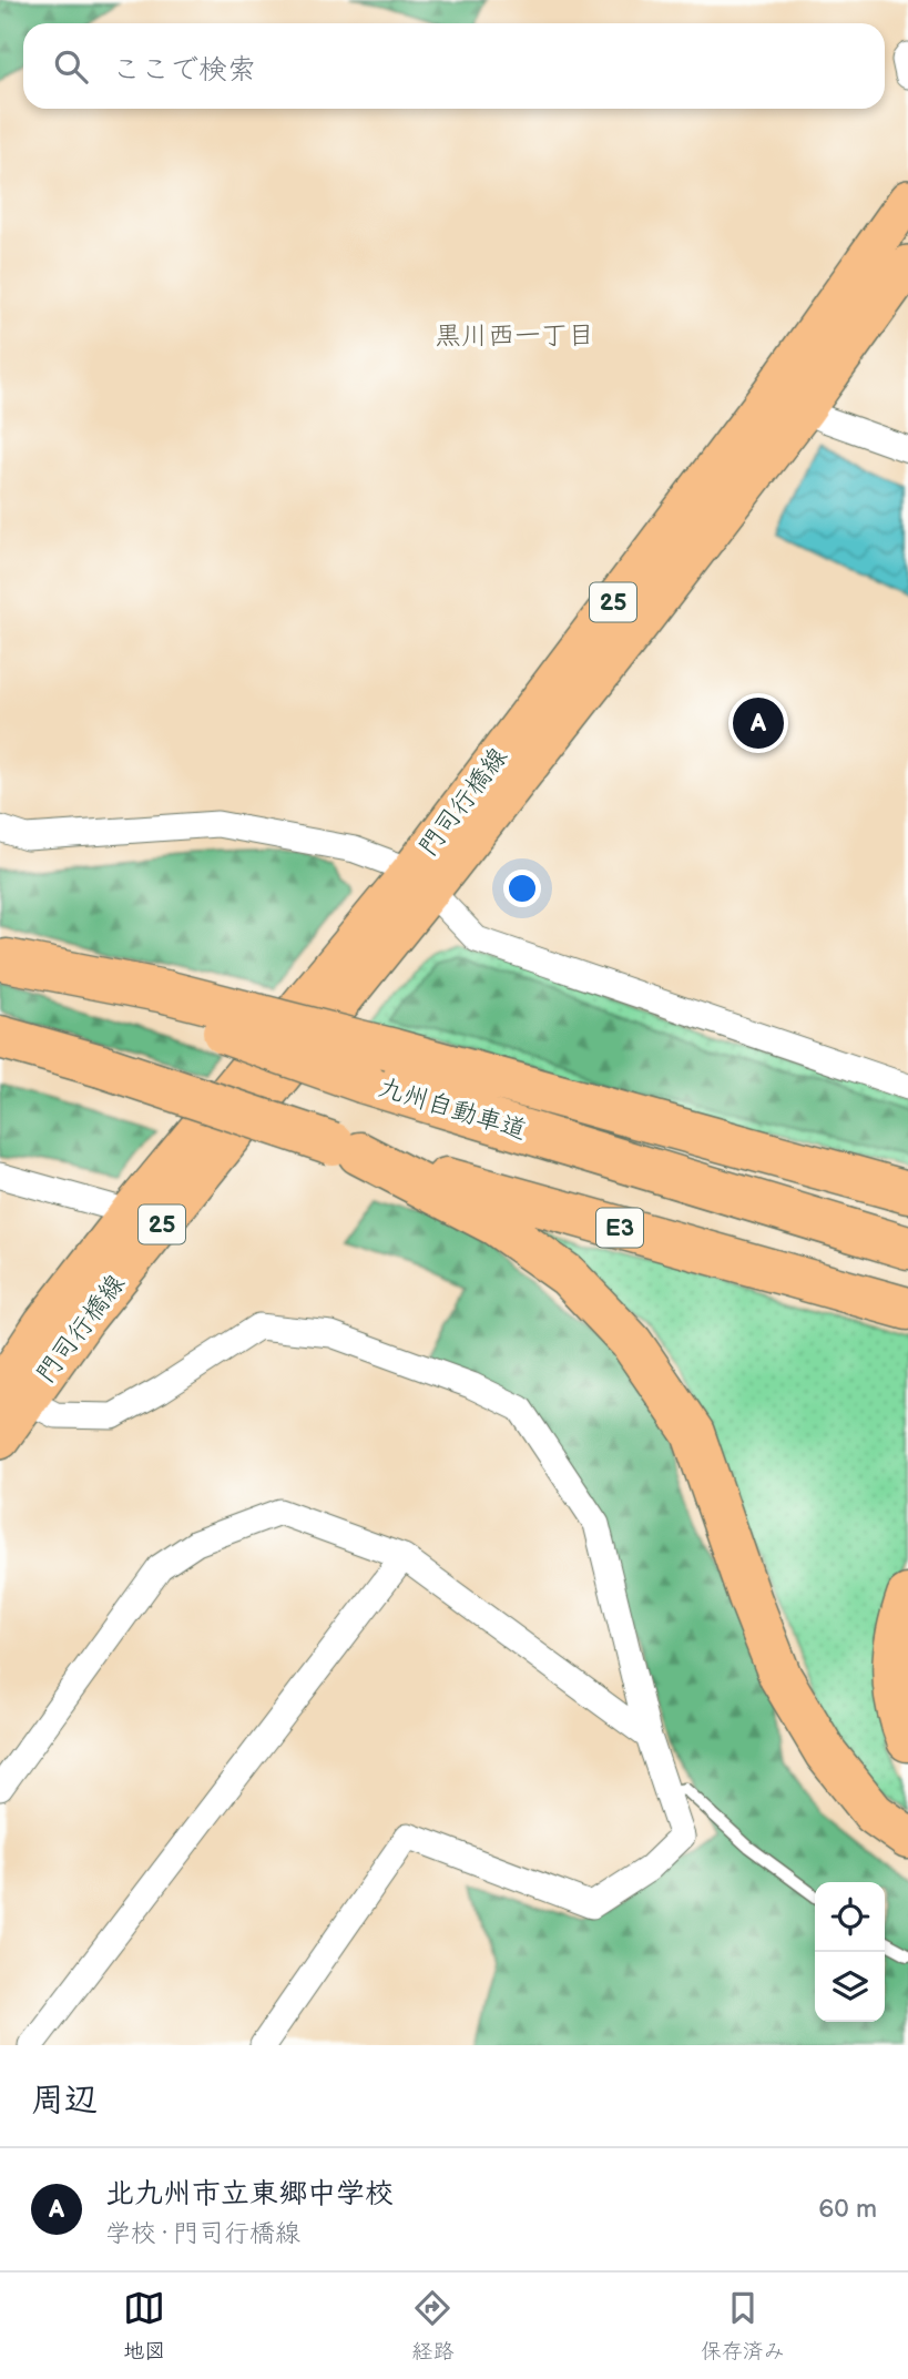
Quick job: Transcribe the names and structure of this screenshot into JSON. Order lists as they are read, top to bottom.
{
  "streets": {
    "highway": ["九州自動車道", "E3"],
    "main road": ["25", "門司行橋線"]
  },
  "districts": ["黒川西一丁目"],
  "page": {
    "search": "ここで検索",
    "pins": "A",
    "heading": "周辺",
    "list": [
      {
        "mark": "A",
        "name": "北九州市立東郷中学校",
        "note": "学校 · 門司行橋線",
        "value": "60 m"
      }
    ],
    "nav": ["地図", "経路", "保存済み"]
  }
}
